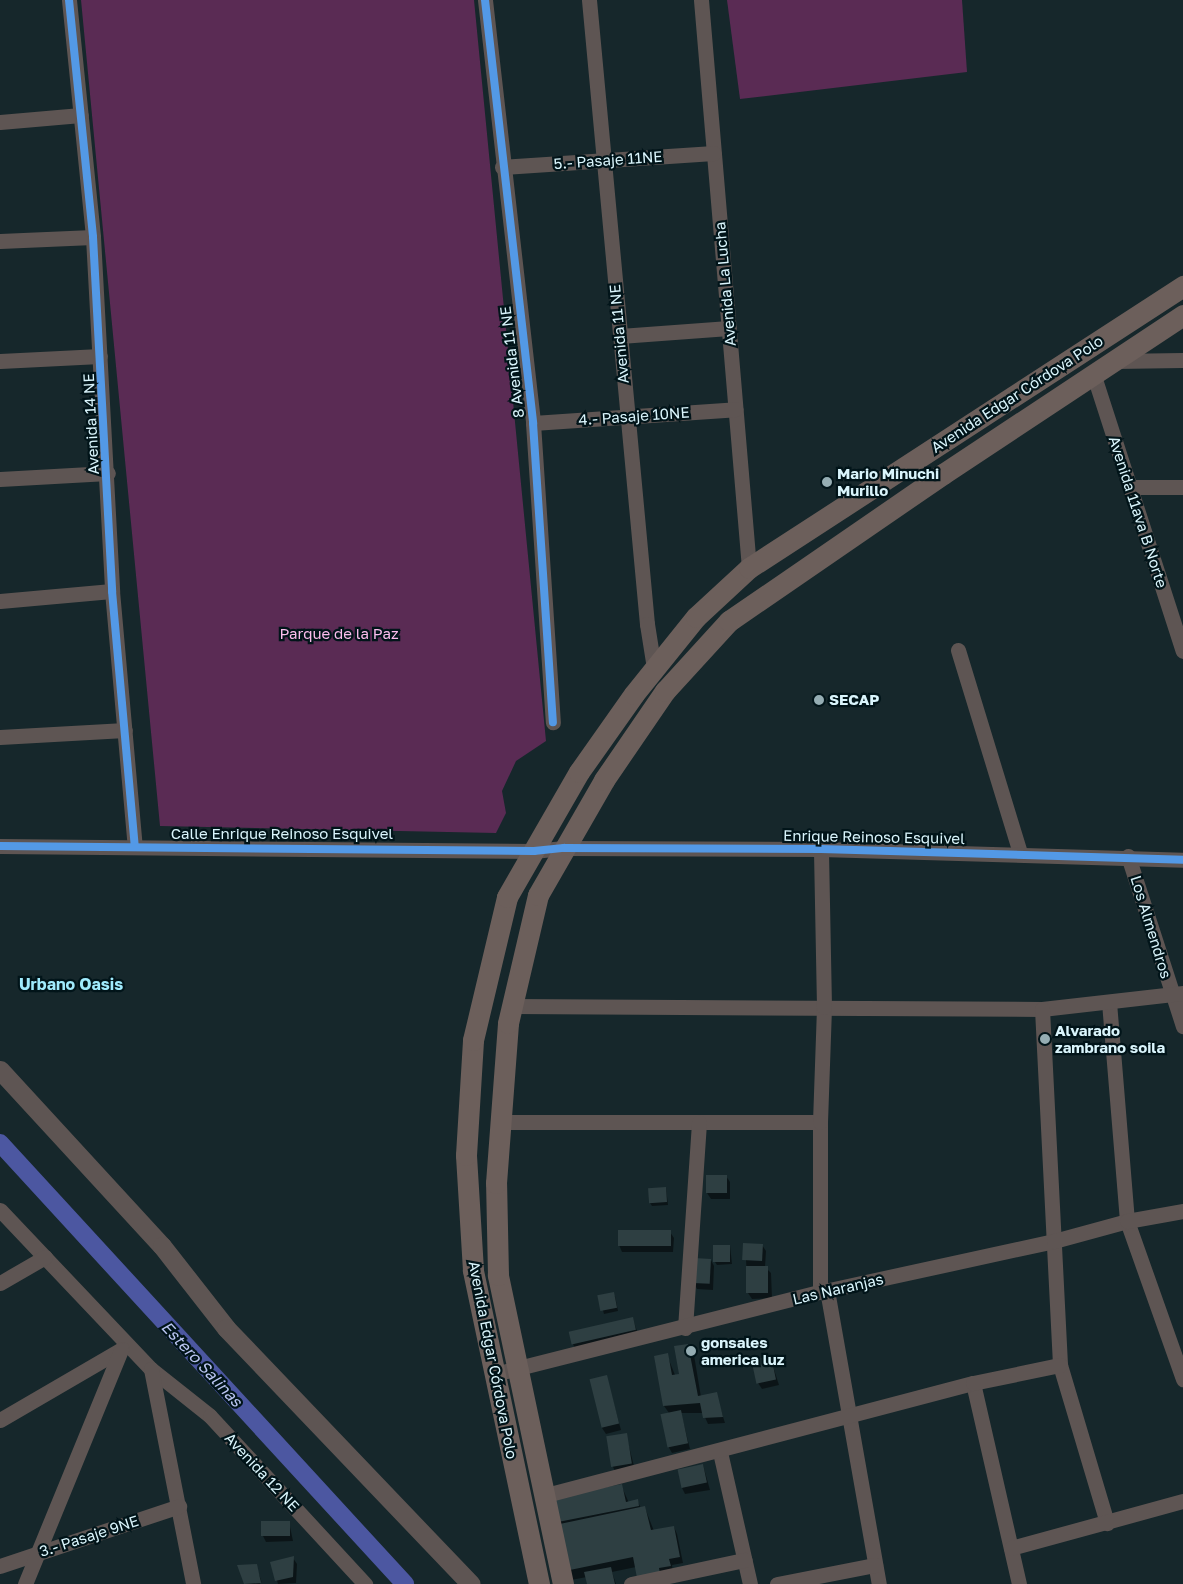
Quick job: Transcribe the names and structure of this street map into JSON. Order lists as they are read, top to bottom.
{
  "streets": {
    "main road": ["Avenida Edgar Córdova Polo"],
    "street": [
      "5.- Pasaje 11NE",
      "Avenida La Lucha",
      "Avenida 11 NE",
      "8 Avenida 11 NE",
      "4.- Pasaje 10NE",
      "Avenida 14 NE",
      "Avenida 11ava B Norte",
      "Calle Enrique Reinoso Esquivel",
      "Enrique Reinoso Esquivel",
      "Los Almendros",
      "Las Naranjas",
      "Avenida 12 NE",
      "3.- Pasaje 9NE"
    ]
  },
  "crossings": [
    ["5.- Pasaje 11NE", "Avenida La Lucha"],
    ["5.- Pasaje 11NE", "Avenida 11 NE"],
    ["5.- Pasaje 11NE", "8 Avenida 11 NE"],
    ["Avenida La Lucha", "Avenida Edgar Córdova Polo"],
    ["Avenida La Lucha", "4.- Pasaje 10NE"],
    ["Avenida 11 NE", "Avenida Edgar Córdova Polo"],
    ["Avenida 11 NE", "4.- Pasaje 10NE"],
    ["8 Avenida 11 NE", "4.- Pasaje 10NE"],
    ["Avenida Edgar Córdova Polo", "Avenida 11ava B Norte"],
    ["Avenida Edgar Córdova Polo", "Calle Enrique Reinoso Esquivel"],
    ["Avenida Edgar Córdova Polo", "Enrique Reinoso Esquivel"],
    ["Avenida Edgar Córdova Polo", "Las Naranjas"],
    ["Avenida 14 NE", "Calle Enrique Reinoso Esquivel"],
    ["Calle Enrique Reinoso Esquivel", "Enrique Reinoso Esquivel"],
    ["Enrique Reinoso Esquivel", "Los Almendros"]
  ],
  "districts": ["Urbano Oasis"],
  "water": ["Estero Salinas"],
  "parks": ["Parque de la Paz"],
  "places": [
    "Mario Minuchi Murillo",
    "SECAP",
    "Alvarado zambrano soila",
    "gonsales america luz"
  ]
}
